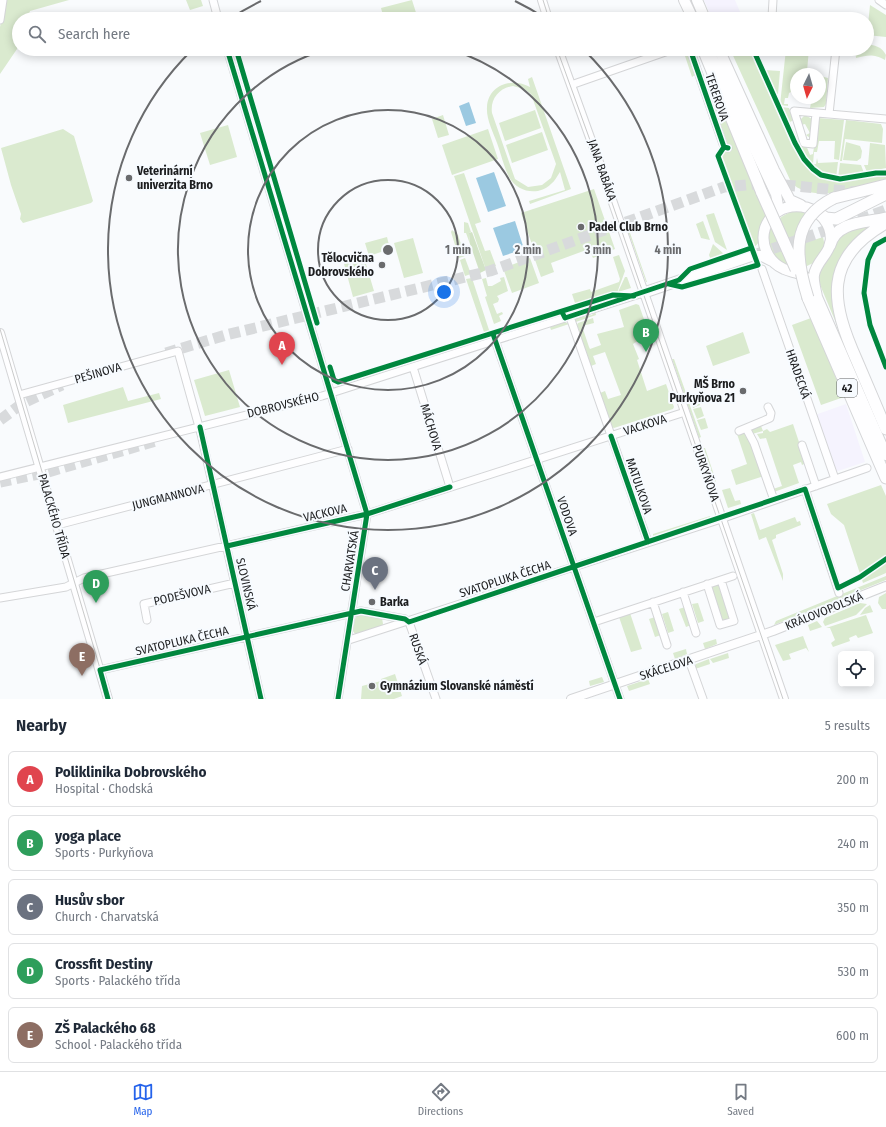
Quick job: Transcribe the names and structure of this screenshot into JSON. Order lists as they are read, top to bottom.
{
  "streets": {
    "highway": ["42"],
    "main road": ["DOBROVSKÉHO"],
    "street": [
      "TEREROVA",
      "JANA BABÁKA",
      "PEŠINOVA",
      "HRADECKÁ",
      "VACKOVA",
      "MÁCHOVA",
      "PURKYŇOVA",
      "MATULKOVA",
      "JUNGMANNOVA",
      "PALACKÉHO TŘÍDA",
      "VODOVA",
      "CHARVATSKÁ",
      "SVATOPLUKA ČECHA",
      "SLOVINSKÁ",
      "PODEŠVOVA",
      "KRÁLOVOPOLSKÁ",
      "RUSKÁ",
      "SKÁCELOVA"
    ]
  },
  "crossings": [
    ["JANA BABÁKA", "DOBROVSKÉHO"],
    ["JANA BABÁKA", "PURKYŇOVA"],
    ["PEŠINOVA", "PALACKÉHO TŘÍDA"],
    ["PEŠINOVA", "SLOVINSKÁ"],
    ["HRADECKÁ", "SVATOPLUKA ČECHA"],
    ["DOBROVSKÉHO", "MÁCHOVA"],
    ["DOBROVSKÉHO", "PURKYŇOVA"],
    ["DOBROVSKÉHO", "MATULKOVA"],
    ["DOBROVSKÉHO", "PALACKÉHO TŘÍDA"],
    ["DOBROVSKÉHO", "VODOVA"],
    ["DOBROVSKÉHO", "CHARVATSKÁ"],
    ["DOBROVSKÉHO", "SLOVINSKÁ"],
    ["VACKOVA", "MÁCHOVA"],
    ["VACKOVA", "PURKYŇOVA"],
    ["VACKOVA", "MATULKOVA"],
    ["VACKOVA", "PALACKÉHO TŘÍDA"],
    ["VACKOVA", "VODOVA"],
    ["VACKOVA", "CHARVATSKÁ"],
    ["VACKOVA", "SLOVINSKÁ"],
    ["PURKYŇOVA", "SVATOPLUKA ČECHA"],
    ["PURKYŇOVA", "KRÁLOVOPOLSKÁ"],
    ["PURKYŇOVA", "SKÁCELOVA"],
    ["MATULKOVA", "SVATOPLUKA ČECHA"],
    ["JUNGMANNOVA", "PALACKÉHO TŘÍDA"],
    ["JUNGMANNOVA", "CHARVATSKÁ"],
    ["JUNGMANNOVA", "SLOVINSKÁ"],
    ["PALACKÉHO TŘÍDA", "SVATOPLUKA ČECHA"],
    ["VODOVA", "SVATOPLUKA ČECHA"],
    ["VODOVA", "SKÁCELOVA"],
    ["CHARVATSKÁ", "SVATOPLUKA ČECHA"],
    ["SVATOPLUKA ČECHA", "SLOVINSKÁ"],
    ["SVATOPLUKA ČECHA", "RUSKÁ"],
    ["SLOVINSKÁ", "PODEŠVOVA"],
    ["KRÁLOVOPOLSKÁ", "SKÁCELOVA"]
  ],
  "places": [
    "Veterinární univerzita Brno",
    "Padel Club Brno",
    "Tělocvična Dobrovského",
    "MŠ Brno Purkyňova 21",
    "Barka",
    "Gymnázium Slovanské náměstí"
  ],
  "north": "bottom",
  "page": {
    "search": "Search here",
    "pins": [
      "B",
      "A",
      "C",
      "D",
      "E"
    ],
    "heading": ["Nearby", "5 results"],
    "list": [
      {
        "mark": "A",
        "name": "Poliklinika Dobrovského",
        "note": "Hospital · Chodská",
        "value": "200 m"
      },
      {
        "mark": "B",
        "name": "yoga place",
        "note": "Sports · Purkyňova",
        "value": "240 m"
      },
      {
        "mark": "C",
        "name": "Husův sbor",
        "note": "Church · Charvatská",
        "value": "350 m"
      },
      {
        "mark": "D",
        "name": "Crossfit Destiny",
        "note": "Sports · Palackého třída",
        "value": "530 m"
      },
      {
        "mark": "E",
        "name": "ZŠ Palackého 68",
        "note": "School · Palackého třída",
        "value": "600 m"
      }
    ],
    "nav": ["Map", "Directions", "Saved"]
  },
  "rings": [
    "1 min",
    "2 min",
    "3 min",
    "4 min"
  ]
}
